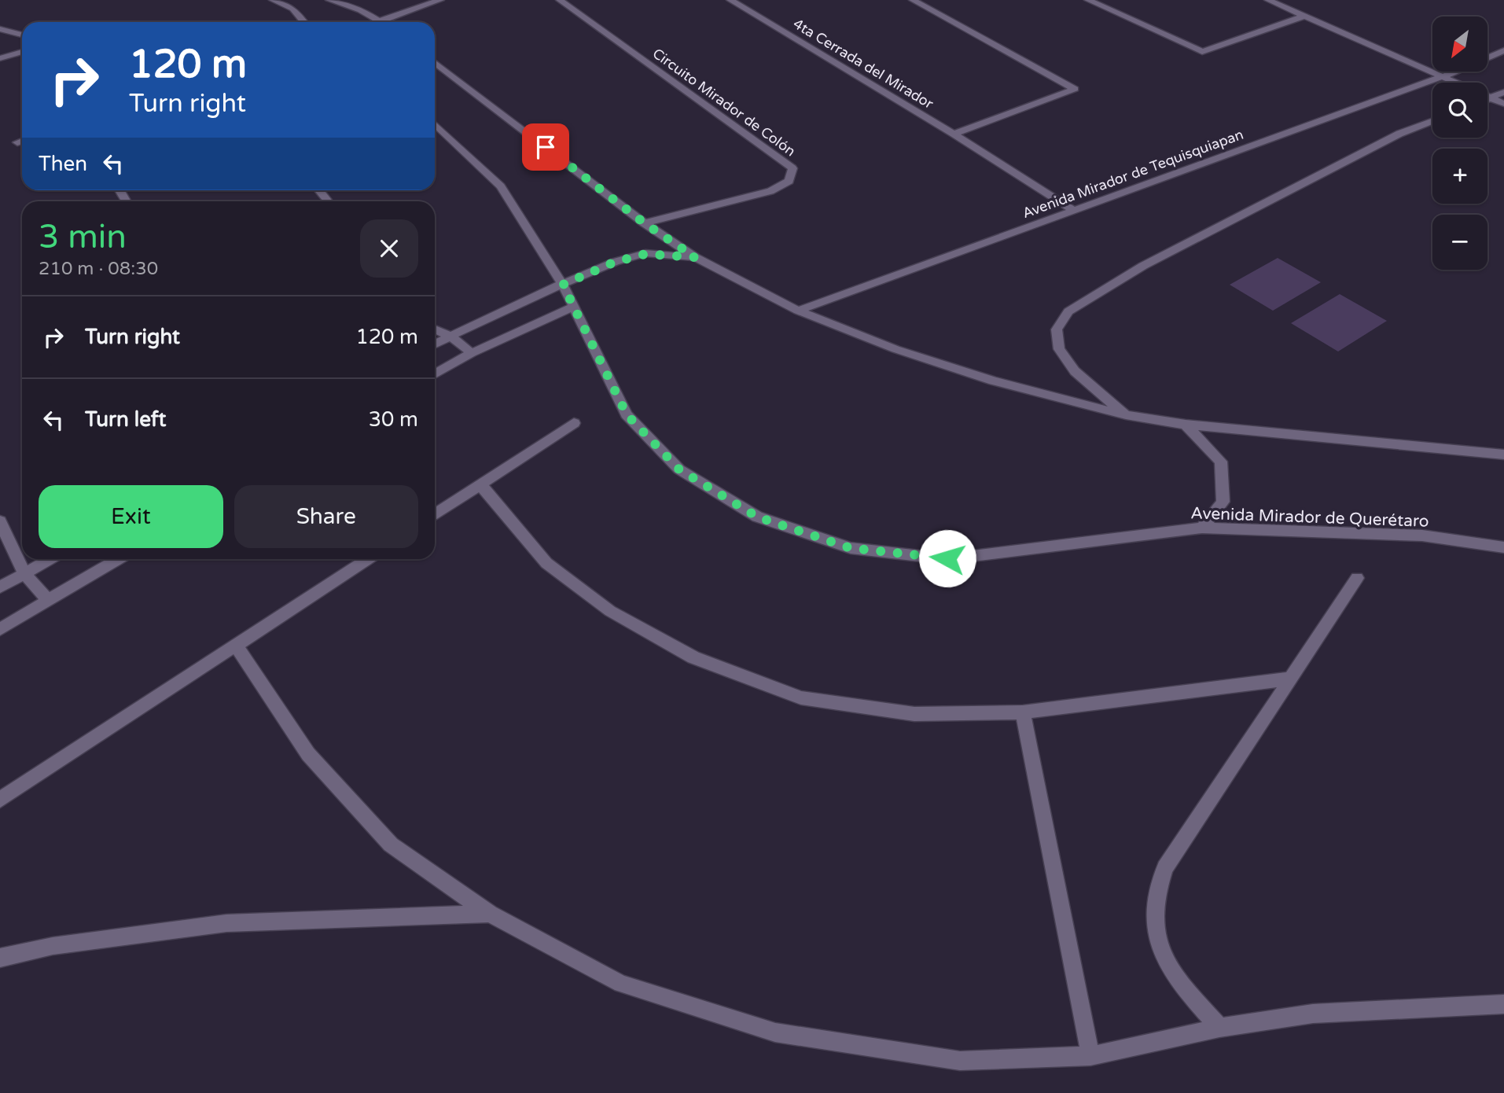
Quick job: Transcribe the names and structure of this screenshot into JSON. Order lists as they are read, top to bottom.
{
  "streets": {
    "street": [
      "4ta Cerrada del Mirador",
      "Circuito Mirador de Colón",
      "Avenida Mirador de Tequisquiapan",
      "Avenida Mirador de Querétaro"
    ]
  },
  "crossings": [
    ["4ta Cerrada del Mirador", "Avenida Mirador de Tequisquiapan"]
  ],
  "north": "bottom left",
  "page": {
    "map_buttons": ["+", "−"],
    "turn": ["120 m", "Turn right"],
    "then": "Then",
    "heading": ["3 min", "210 m · 08:30"],
    "list": [
      {
        "name": "Turn right",
        "value": "120 m"
      },
      {
        "name": "Turn left",
        "value": "30 m"
      }
    ],
    "buttons": ["Exit", "Share"]
  }
}
